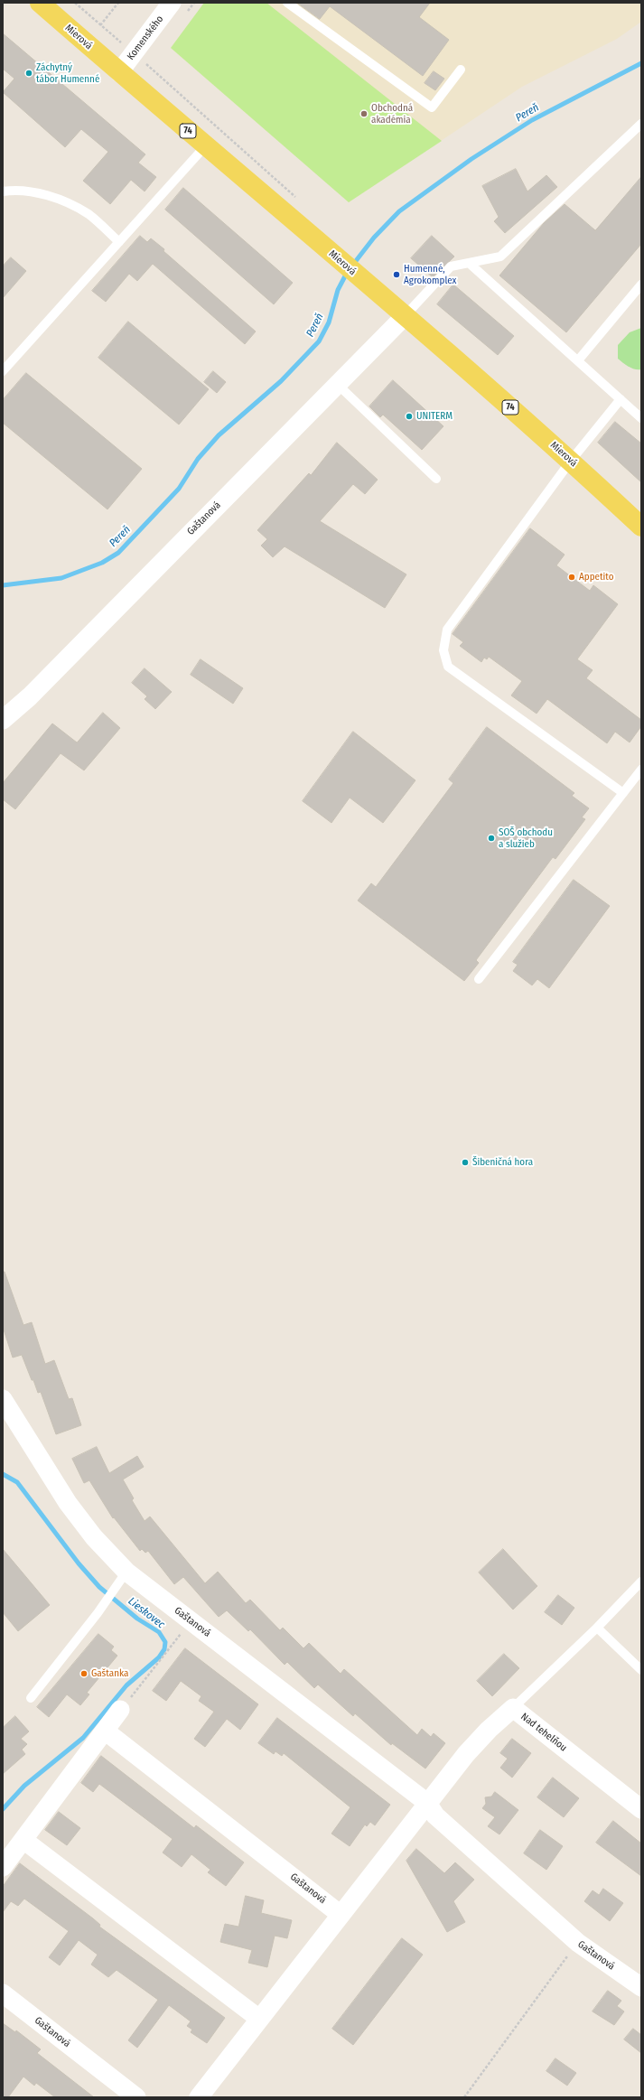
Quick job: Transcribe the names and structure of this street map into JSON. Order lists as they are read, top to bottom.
{
  "streets": {
    "main road": ["Mierová", "74"],
    "street": ["Komenského", "Gaštanová", "Nad tehelňou"]
  },
  "crossings": [
    ["Mierová", "Komenského"],
    ["Mierová", "Gaštanová"],
    ["Gaštanová", "Nad tehelňou"]
  ],
  "water": ["Pereň", "Lieskovec"],
  "places": [
    "Záchytný tábor Humenné",
    "Obchodná akadémia",
    "Humenné, Agrokomplex",
    "UNITERM",
    "Appetito",
    "SOŠ obchodu a služieb",
    "Šibeničná hora",
    "Gaštanka"
  ]
}
